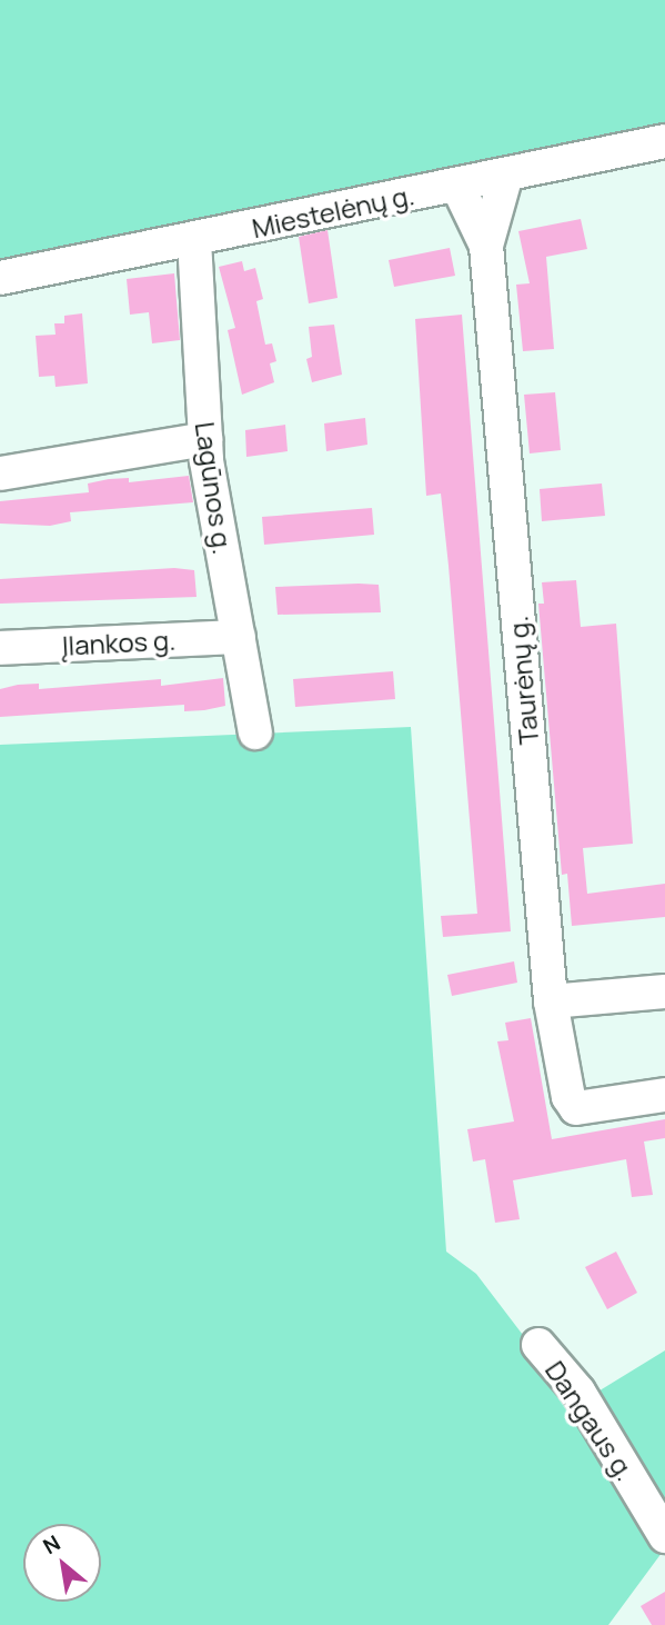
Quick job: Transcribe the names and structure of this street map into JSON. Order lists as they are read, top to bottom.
{
  "streets": {
    "street": [
      "Miestelėnų g.",
      "Lagūnos g.",
      "Įlankos g.",
      "Taurėnų g.",
      "Dangaus g."
    ]
  },
  "crossings": [
    ["Miestelėnų g.", "Lagūnos g."],
    ["Miestelėnų g.", "Taurėnų g."],
    ["Lagūnos g.", "Įlankos g."]
  ],
  "north": "top left"
}
